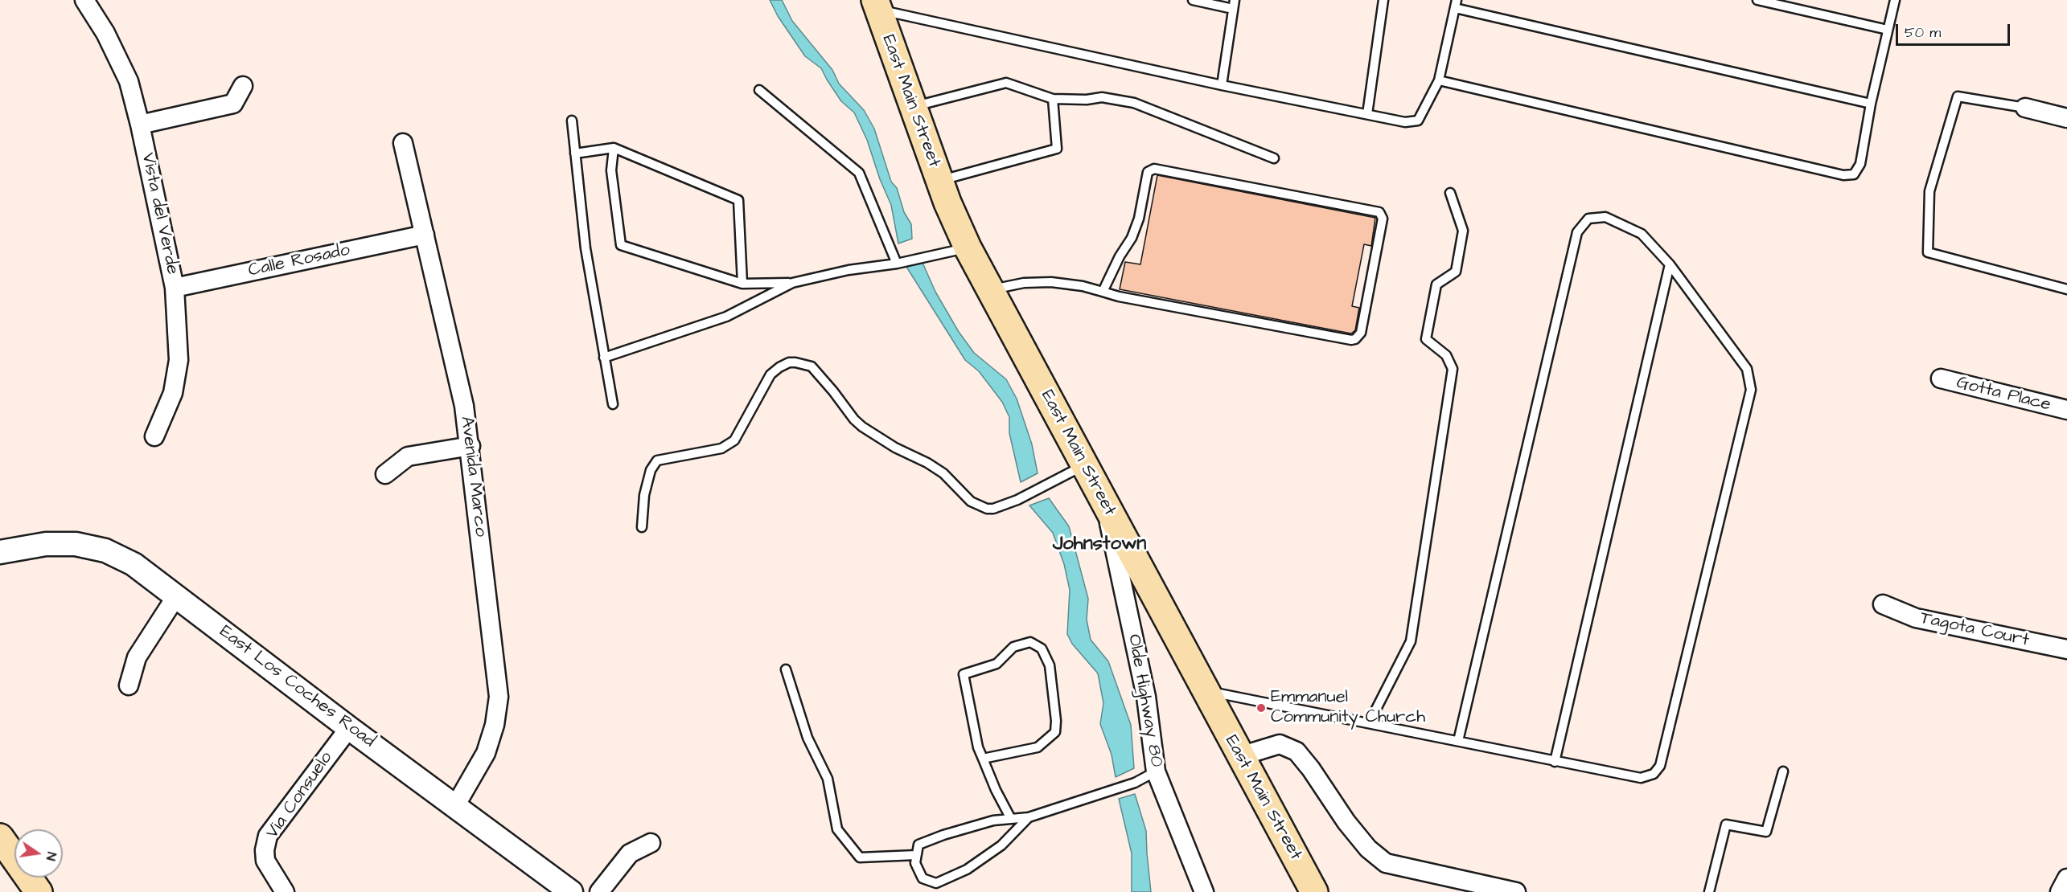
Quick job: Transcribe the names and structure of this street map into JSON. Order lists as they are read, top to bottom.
{
  "streets": {
    "main road": ["East Main Street"],
    "street": [
      "Vista del Verde",
      "Calle Rosado",
      "Gotta Place",
      "Avenida Marco",
      "Tagota Court",
      "East Los Coches Road",
      "Olde Highway 80",
      "Via Consuelo"
    ]
  },
  "crossings": [
    ["East Main Street", "Olde Highway 80"],
    ["Vista del Verde", "Calle Rosado"],
    ["Calle Rosado", "Avenida Marco"],
    ["Avenida Marco", "East Los Coches Road"],
    ["East Los Coches Road", "Via Consuelo"]
  ],
  "districts": ["Johnstown"],
  "places": ["Emmanuel Community Church"],
  "scale_bar": "50 m",
  "north": "right"
}
